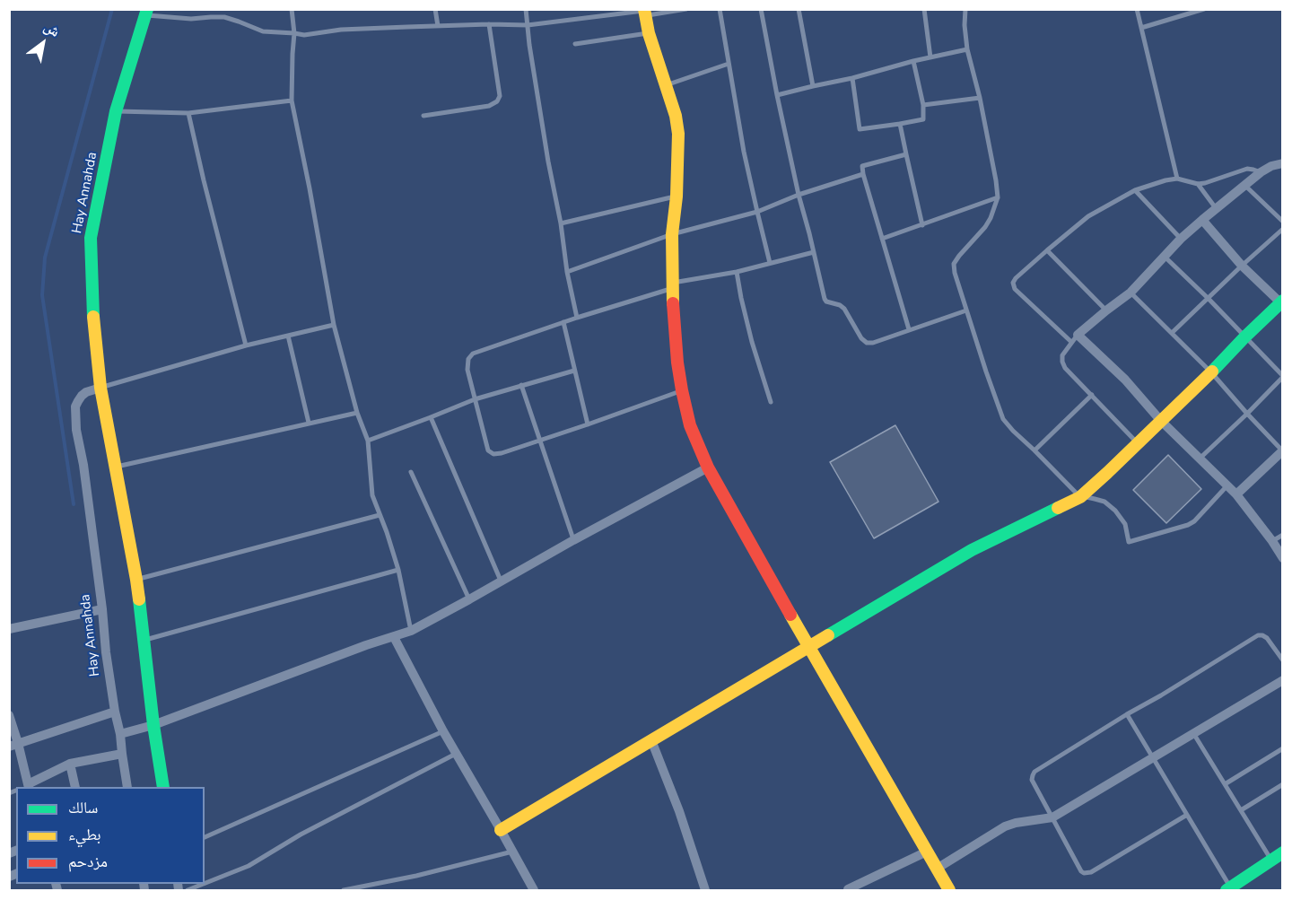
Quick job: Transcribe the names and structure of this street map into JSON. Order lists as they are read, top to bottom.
{
  "streets": {
    "street": ["Hay Annahda"]
  },
  "legend": ["سالك", "بطيء", "مزدحم"],
  "north": "top right"
}
